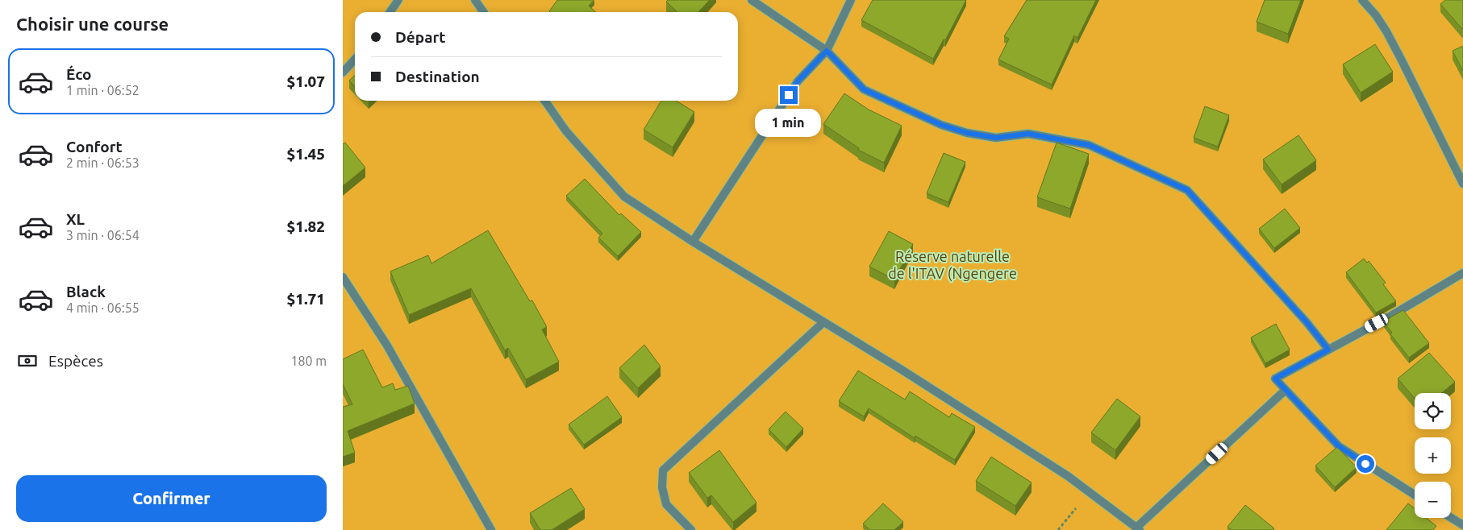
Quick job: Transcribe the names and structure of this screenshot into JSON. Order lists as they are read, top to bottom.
{
  "parks": ["Réserve naturelle de l'ITAV (Ngengere"],
  "page": {
    "heading": "Choisir une course",
    "banner": ["Départ", "Destination"],
    "list": [
      {
        "name": "Éco",
        "note": "1 min · 06:52",
        "value": "$1.07"
      },
      {
        "name": "Confort",
        "note": "2 min · 06:53",
        "value": "$1.45"
      },
      {
        "name": "XL",
        "note": "3 min · 06:54",
        "value": "$1.82"
      },
      {
        "name": "Black",
        "note": "4 min · 06:55",
        "value": "$1.71"
      }
    ],
    "bubble": "1 min",
    "pay": ["Espèces", "180 m"],
    "map_buttons": ["+", "−"],
    "buttons": "Confirmer"
  }
}
